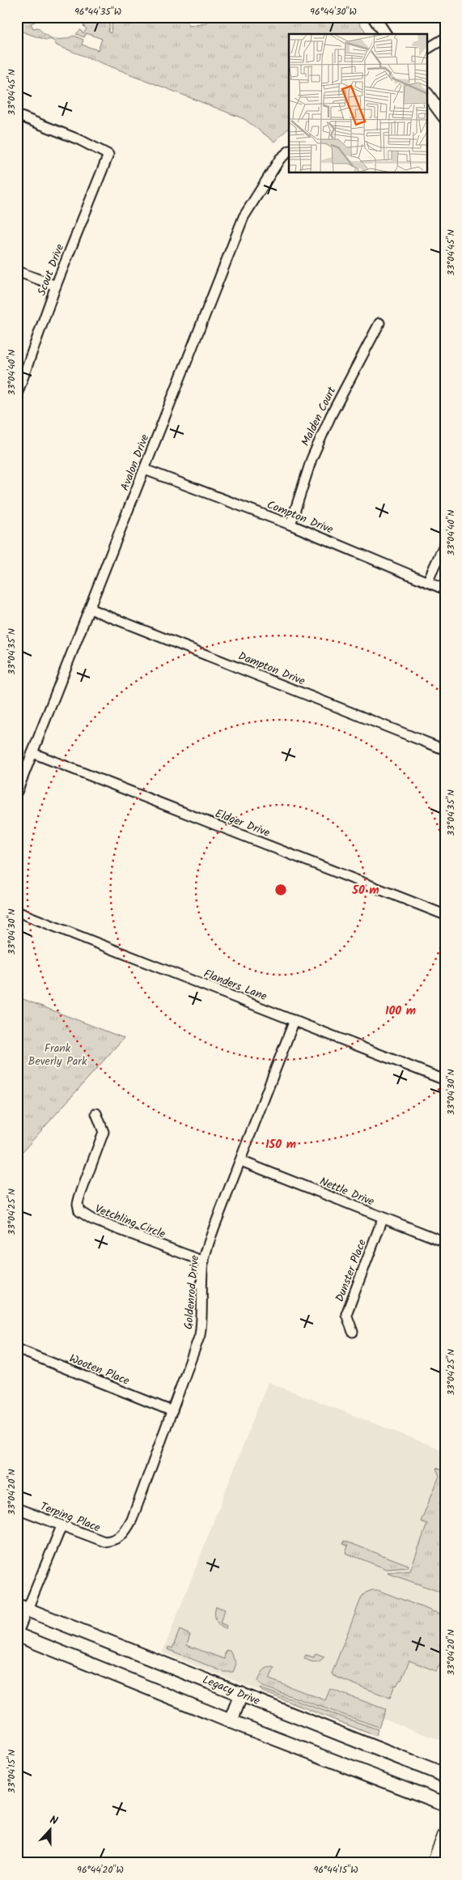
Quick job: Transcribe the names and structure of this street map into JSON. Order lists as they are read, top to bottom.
{
  "streets": {
    "main road": ["Legacy Drive"],
    "street": [
      "Scout Drive",
      "Malden Court",
      "Avalon Drive",
      "Compton Drive",
      "Dampton Drive",
      "Eldger Drive",
      "Flanders Lane",
      "Nettle Drive",
      "Vetchling Circle",
      "Dunster Place",
      "Goldenrod Drive",
      "Wooten Place",
      "Terping Place"
    ]
  },
  "crossings": [
    ["Malden Court", "Compton Drive"],
    ["Avalon Drive", "Compton Drive"],
    ["Avalon Drive", "Dampton Drive"],
    ["Avalon Drive", "Eldger Drive"],
    ["Flanders Lane", "Goldenrod Drive"],
    ["Nettle Drive", "Dunster Place"],
    ["Nettle Drive", "Goldenrod Drive"],
    ["Vetchling Circle", "Goldenrod Drive"],
    ["Goldenrod Drive", "Wooten Place"],
    ["Goldenrod Drive", "Terping Place"]
  ],
  "parks": ["Frank Beverly Park"],
  "north": "top",
  "coordinates": [
    "96°44'35\"W",
    "96°44'30\"W",
    "33°04'45\"N",
    "33°04'40\"N",
    "33°04'35\"N",
    "33°04'30\"N",
    "33°04'25\"N",
    "33°04'20\"N",
    "33°04'15\"N",
    "96°44'20\"W",
    "96°44'15\"W"
  ],
  "rings": ["50 m", "100 m", "150 m"]
}
